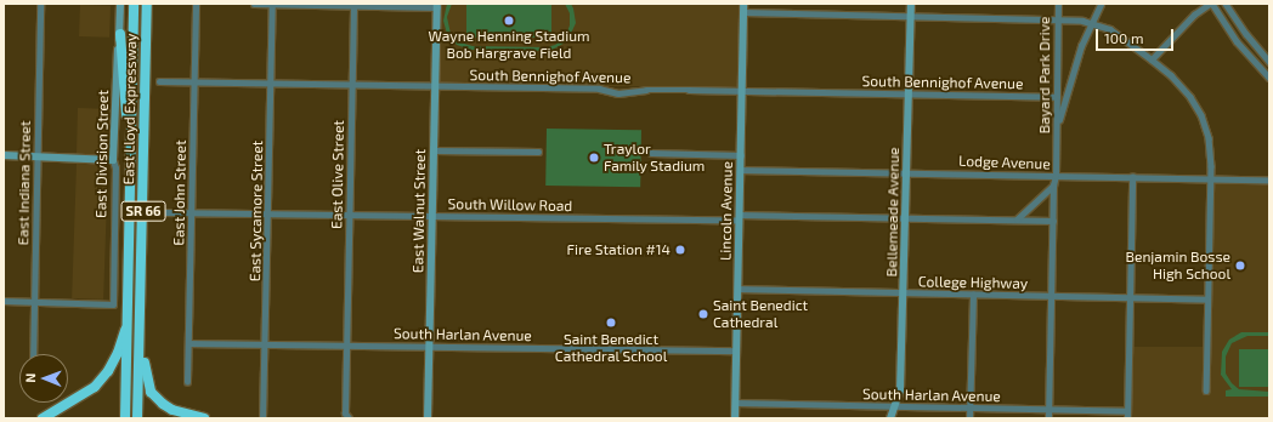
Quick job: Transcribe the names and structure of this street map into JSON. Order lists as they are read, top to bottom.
{
  "streets": {
    "highway": ["East Lloyd Expressway", "SR 66"],
    "street": [
      "Bayard Park Drive",
      "South Bennighof Avenue",
      "East Division Street",
      "Lodge Avenue",
      "East Olive Street",
      "East Indiana Street",
      "East John Street",
      "South Willow Road",
      "East Sycamore Street",
      "East Walnut Street",
      "Lincoln Avenue",
      "Bellemeade Avenue",
      "College Highway",
      "South Harlan Avenue"
    ]
  },
  "crossings": [
    ["Bayard Park Drive", "South Bennighof Avenue"],
    ["Bayard Park Drive", "Lodge Avenue"],
    ["South Bennighof Avenue", "East Olive Street"],
    ["South Bennighof Avenue", "East John Street"],
    ["South Bennighof Avenue", "East Sycamore Street"],
    ["South Bennighof Avenue", "East Walnut Street"],
    ["South Bennighof Avenue", "Lincoln Avenue"],
    ["South Bennighof Avenue", "Bellemeade Avenue"],
    ["East Lloyd Expressway", "SR 66"],
    ["East Division Street", "East Indiana Street"],
    ["Lodge Avenue", "Lincoln Avenue"],
    ["Lodge Avenue", "Bellemeade Avenue"],
    ["East Olive Street", "South Willow Road"],
    ["East Olive Street", "South Harlan Avenue"],
    ["East John Street", "South Willow Road"],
    ["East John Street", "South Harlan Avenue"],
    ["South Willow Road", "East Sycamore Street"],
    ["South Willow Road", "East Walnut Street"],
    ["South Willow Road", "Lincoln Avenue"],
    ["South Willow Road", "Bellemeade Avenue"],
    ["East Sycamore Street", "South Harlan Avenue"],
    ["East Walnut Street", "South Harlan Avenue"],
    ["Lincoln Avenue", "College Highway"],
    ["Lincoln Avenue", "South Harlan Avenue"],
    ["Bellemeade Avenue", "College Highway"],
    ["Bellemeade Avenue", "South Harlan Avenue"]
  ],
  "places": [
    "Wayne Henning Stadium Bob Hargrave Field",
    "Traylor Family Stadium",
    "Fire Station #14",
    "Benjamin Bosse High School",
    "Saint Benedict Cathedral",
    "Saint Benedict Cathedral School"
  ],
  "scale_bar": "100 m",
  "north": "left"
}
